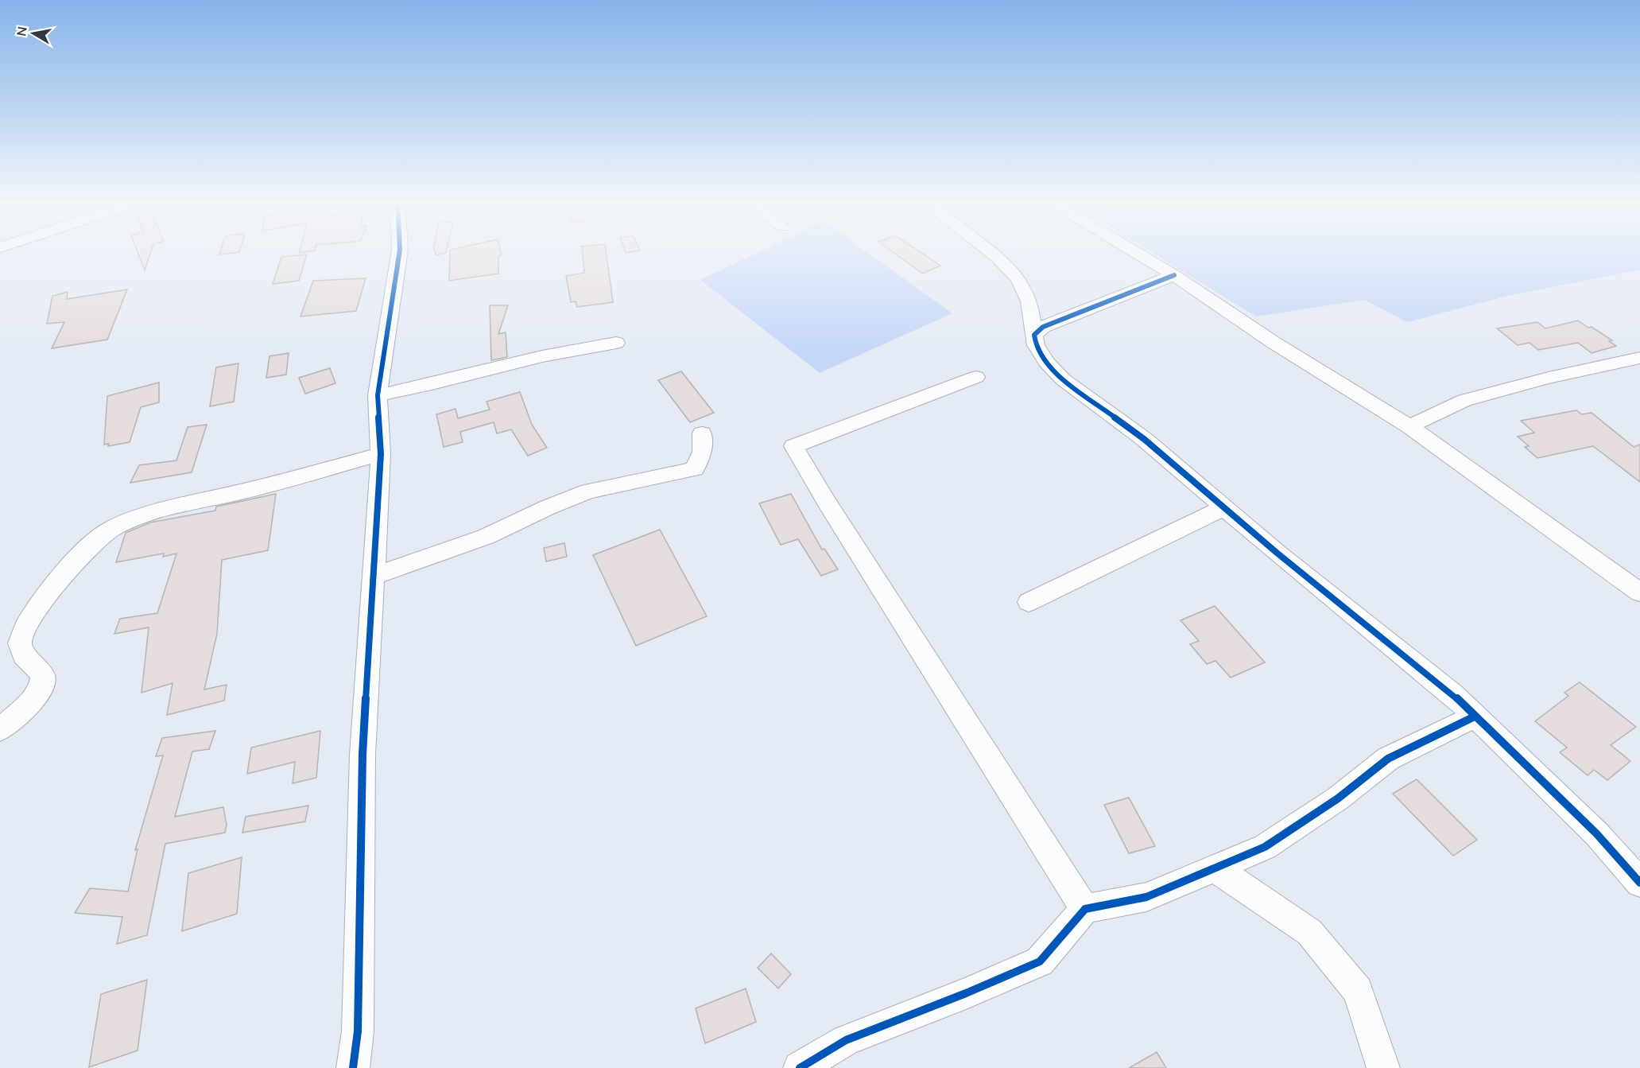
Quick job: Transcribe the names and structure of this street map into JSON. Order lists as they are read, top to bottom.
{
  "north": "left"
}
